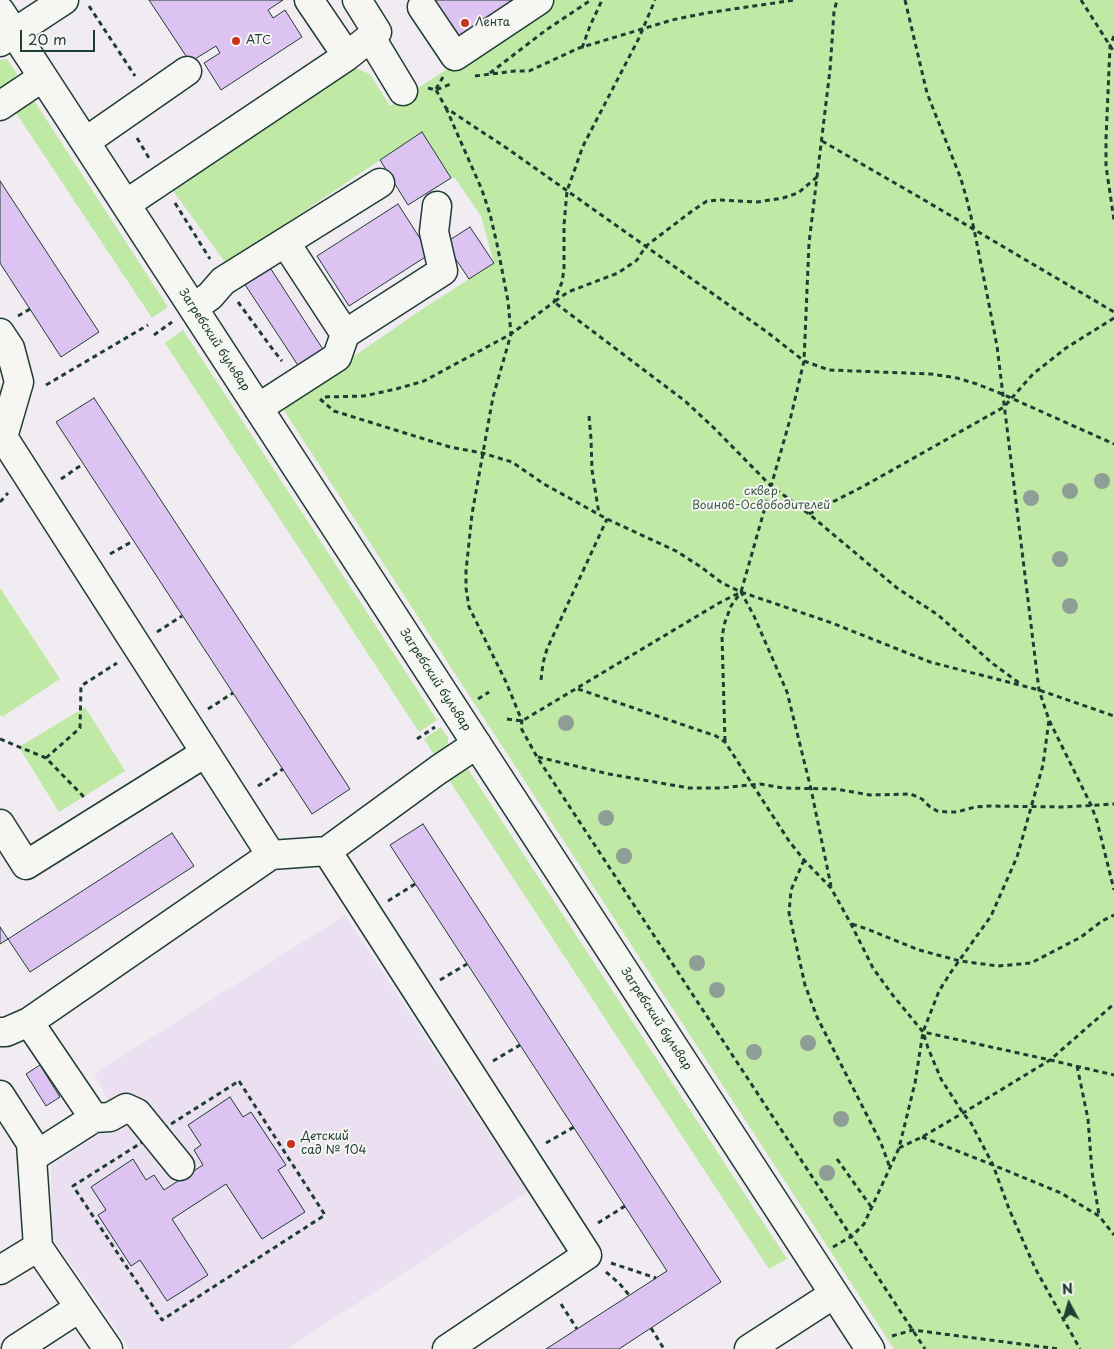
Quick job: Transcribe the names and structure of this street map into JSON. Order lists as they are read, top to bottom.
{
  "streets": {
    "street": ["Загребский бульвар"]
  },
  "parks": ["сквер Воинов-Освободителей"],
  "places": ["Лента", "АТС", "Детский сад № 104"],
  "scale_bar": "20 m",
  "north": "top"
}
